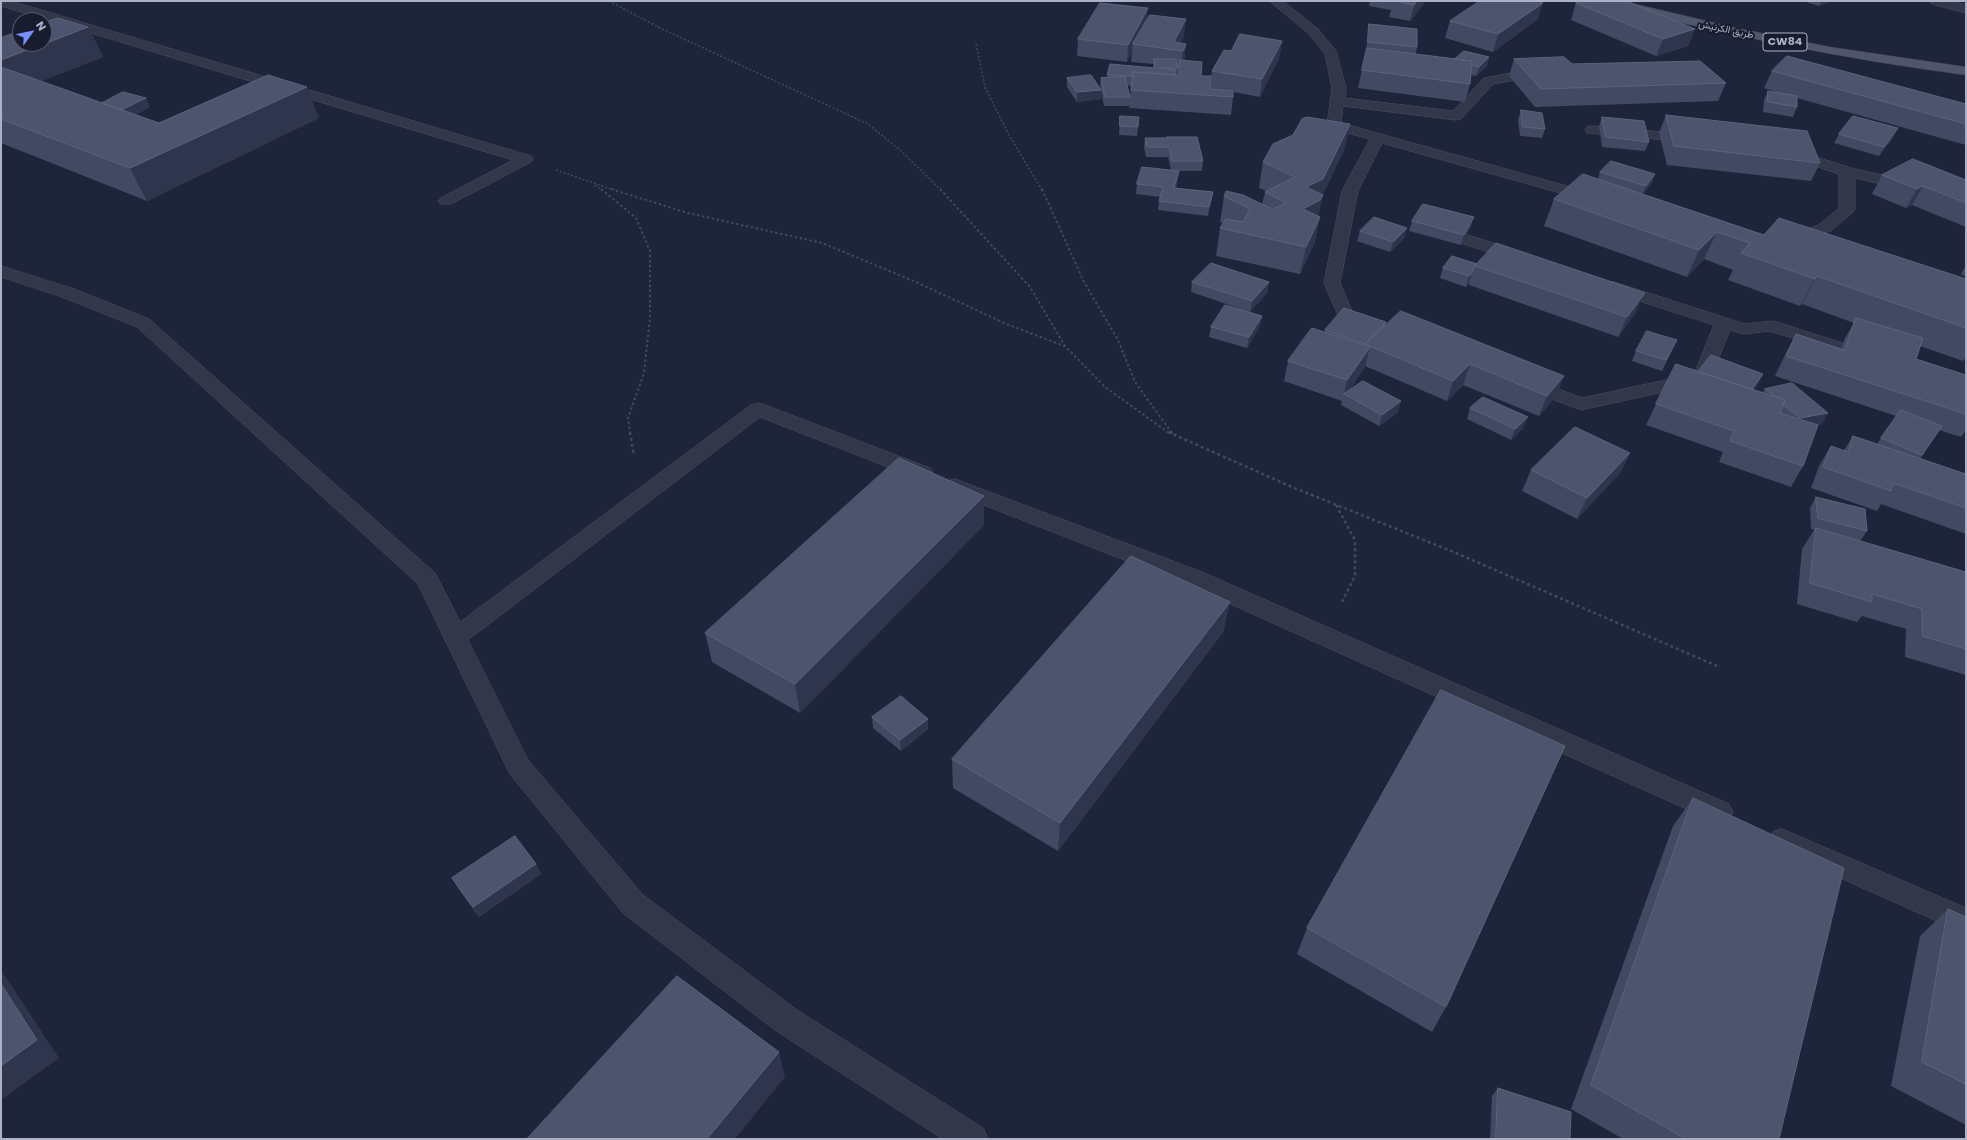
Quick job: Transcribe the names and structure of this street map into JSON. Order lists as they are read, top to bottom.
{
  "streets": {
    "main road": ["طريق الكرنيش", "CW84"]
  },
  "north": "top right"
}
